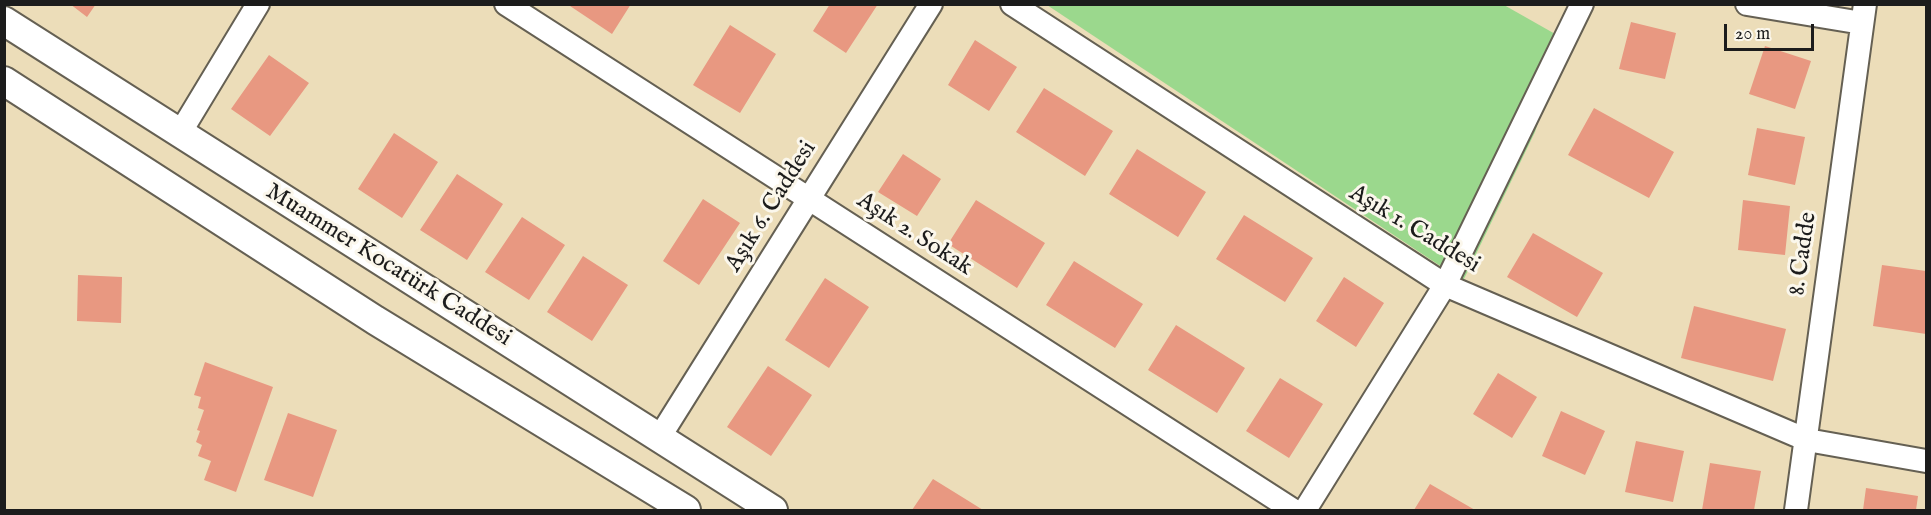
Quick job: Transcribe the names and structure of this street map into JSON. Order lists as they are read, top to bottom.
{
  "streets": {
    "street": [
      "Aşık 6. Caddesi",
      "Aşık 1. Caddesi",
      "Aşık 2. Sokak",
      "8. Cadde",
      "Muammer Kocatürk Caddesi"
    ]
  },
  "crossings": [
    ["Aşık 6. Caddesi", "Aşık 2. Sokak"],
    ["Aşık 6. Caddesi", "Muammer Kocatürk Caddesi"],
    ["Aşık 1. Caddesi", "8. Cadde"]
  ],
  "scale_bar": "20 m"
}
